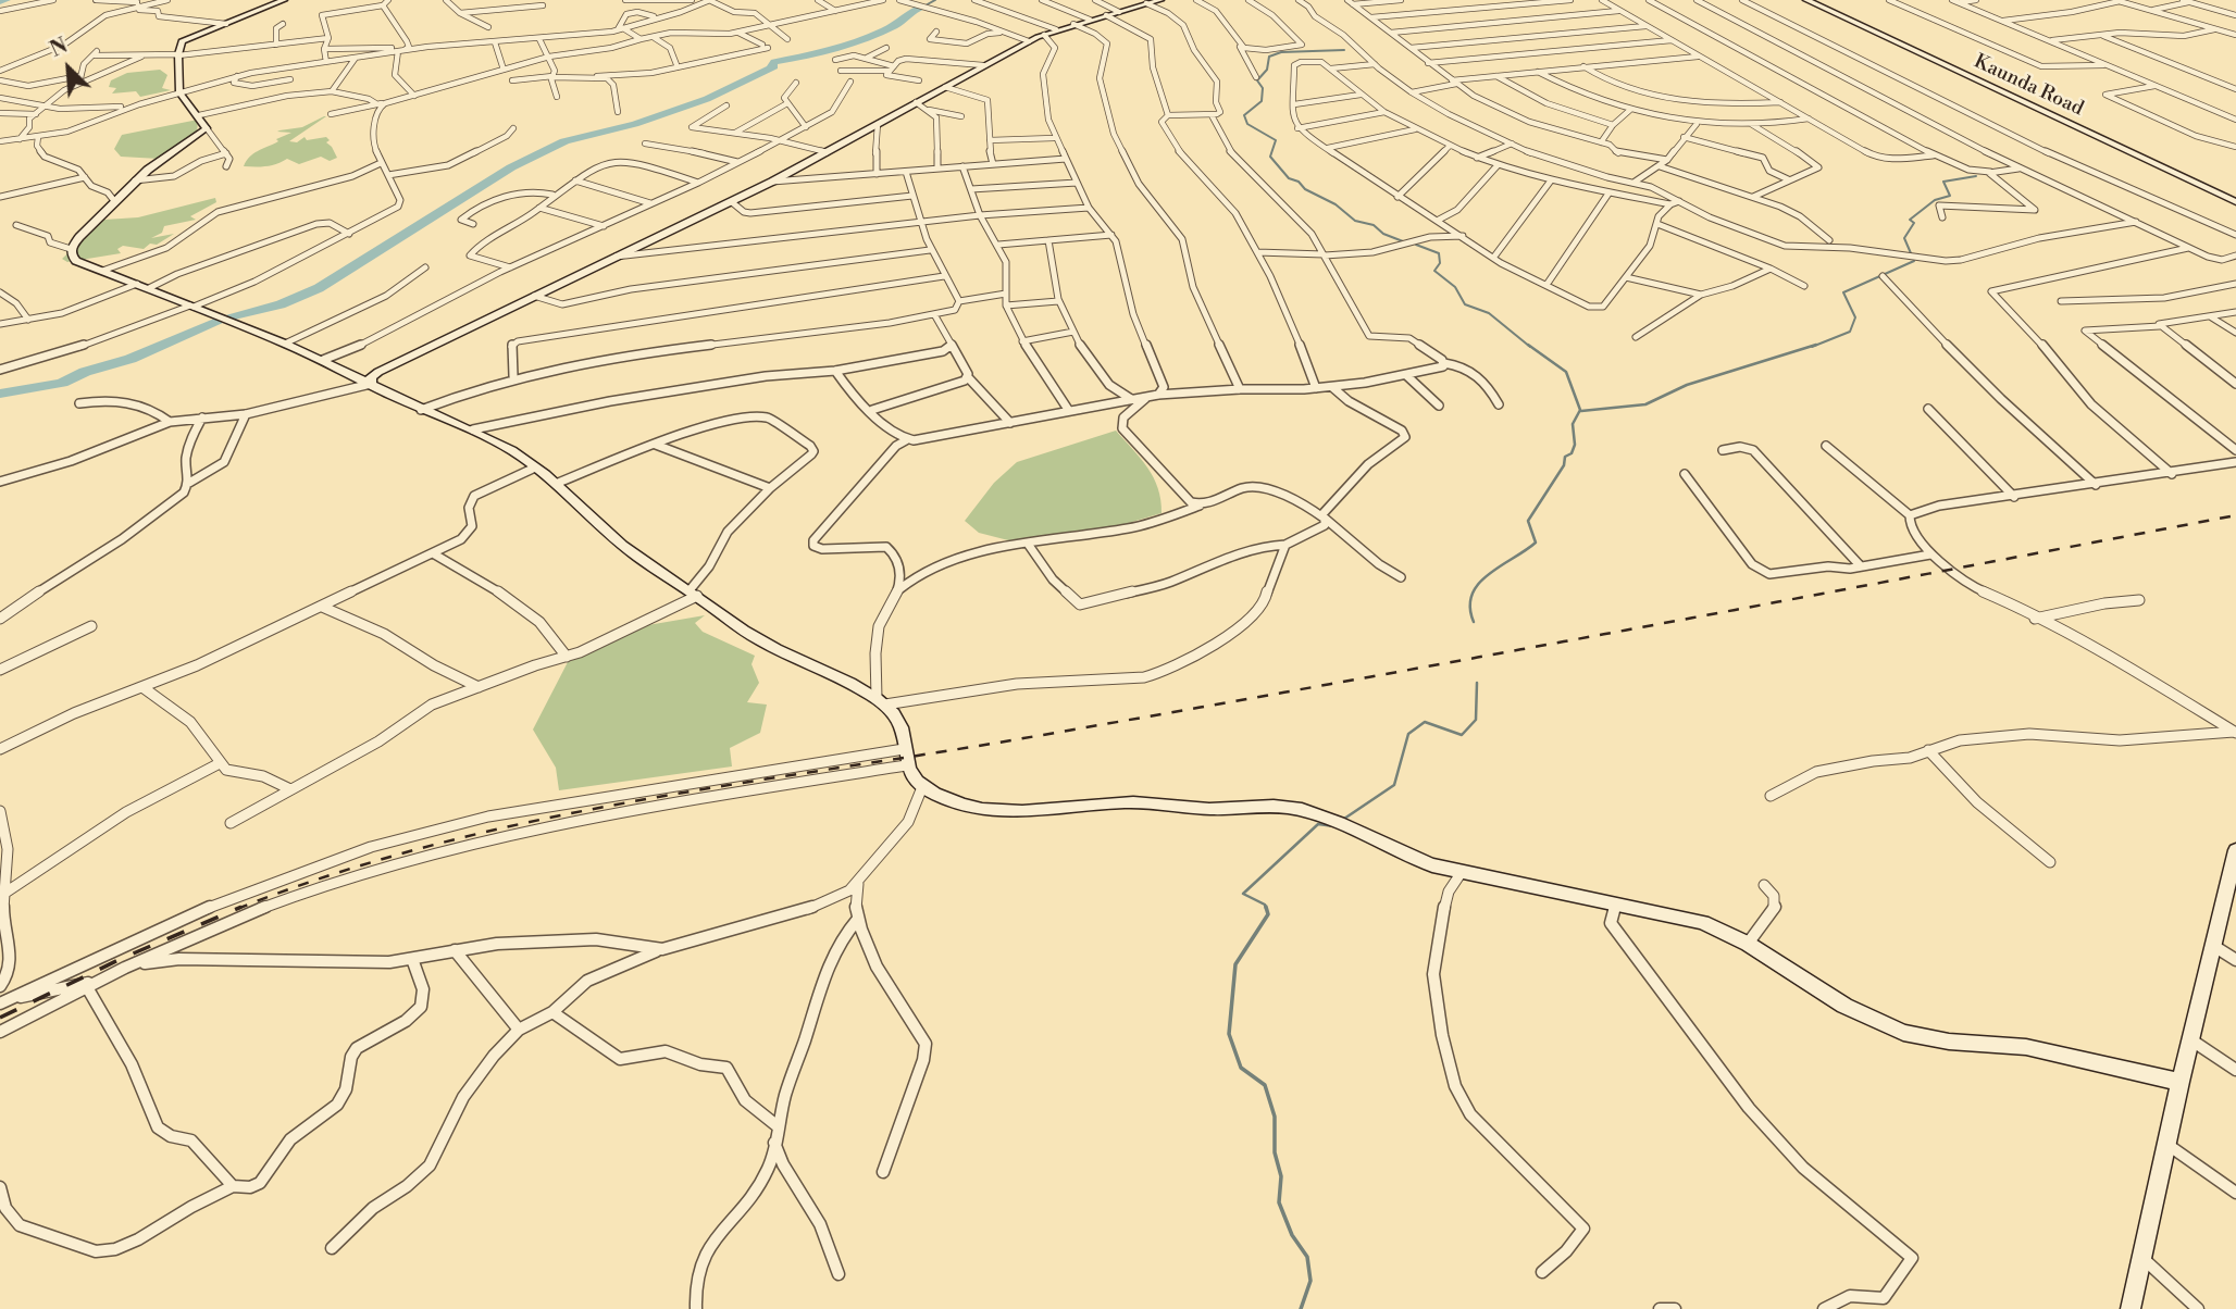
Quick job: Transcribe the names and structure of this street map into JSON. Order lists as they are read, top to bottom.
{
  "streets": {
    "street": ["Kaunda Road"]
  },
  "north": "top left"
}
